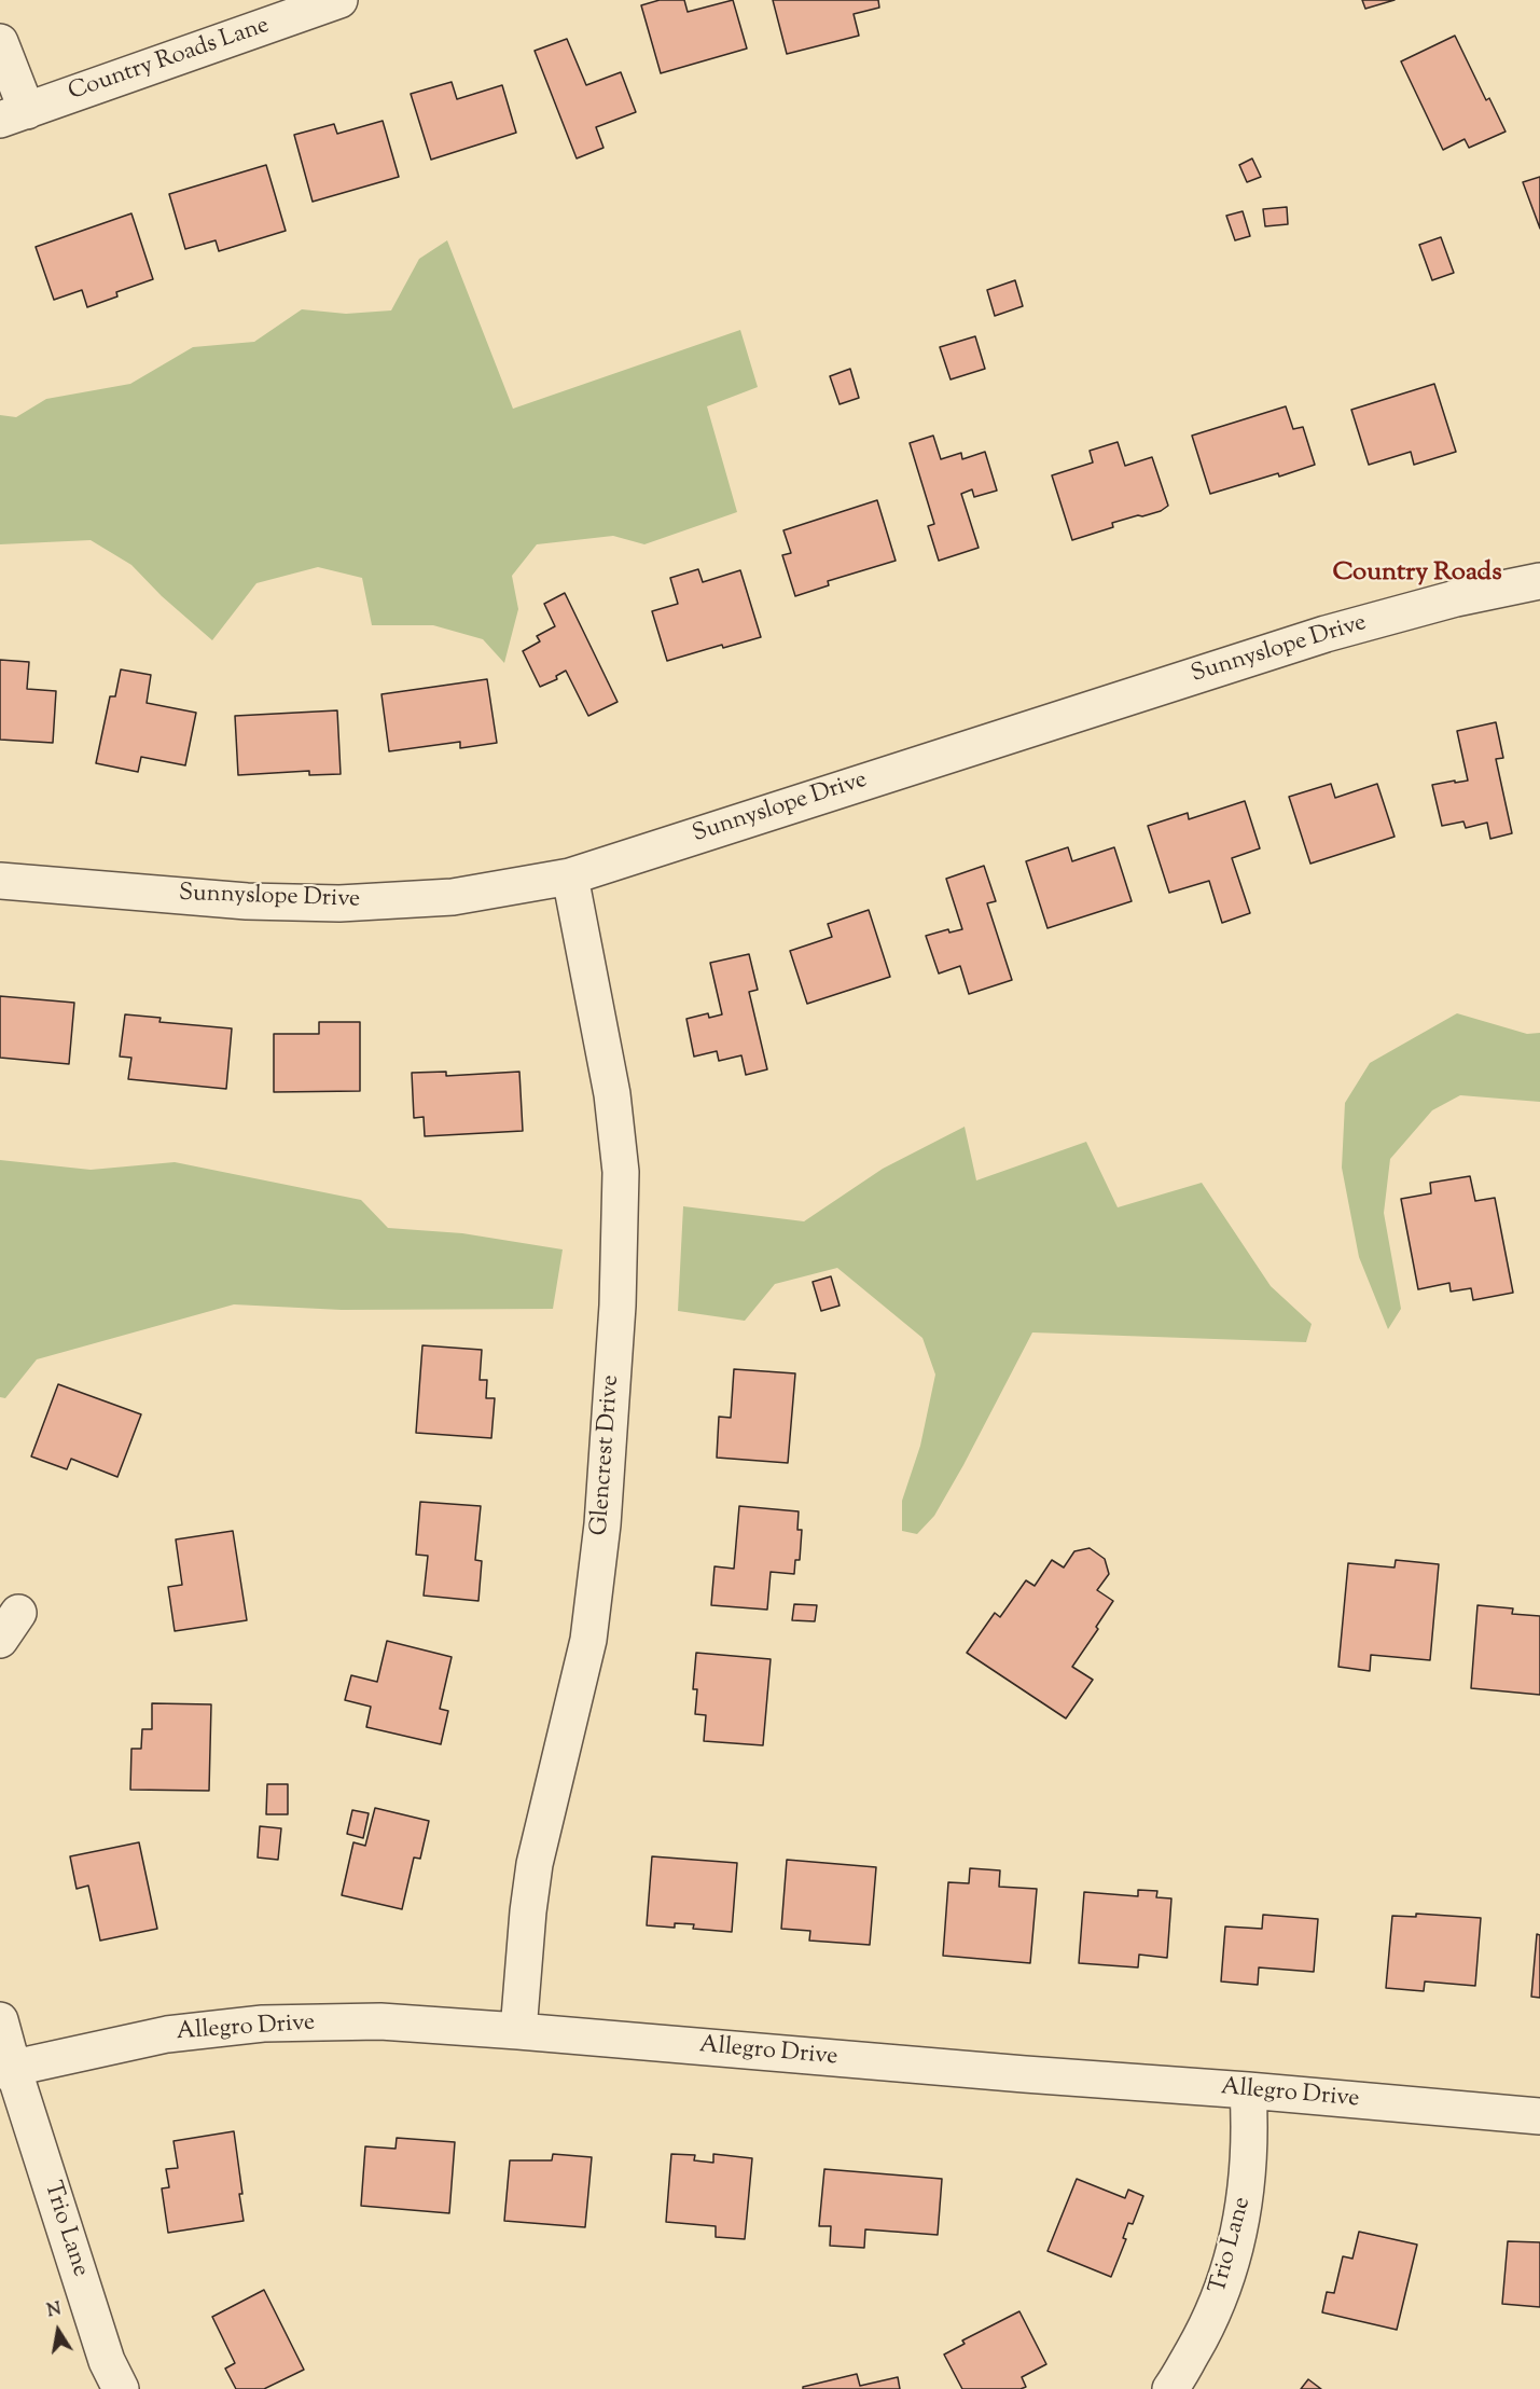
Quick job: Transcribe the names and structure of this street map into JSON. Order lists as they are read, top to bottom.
{
  "streets": {
    "street": [
      "Country Roads Lane",
      "Sunnyslope Drive",
      "Glencrest Drive",
      "Allegro Drive",
      "Trio Lane"
    ]
  },
  "crossings": [
    ["Sunnyslope Drive", "Glencrest Drive"],
    ["Glencrest Drive", "Allegro Drive"],
    ["Allegro Drive", "Trio Lane"]
  ],
  "districts": ["Country Roads"],
  "north": "top"
}
